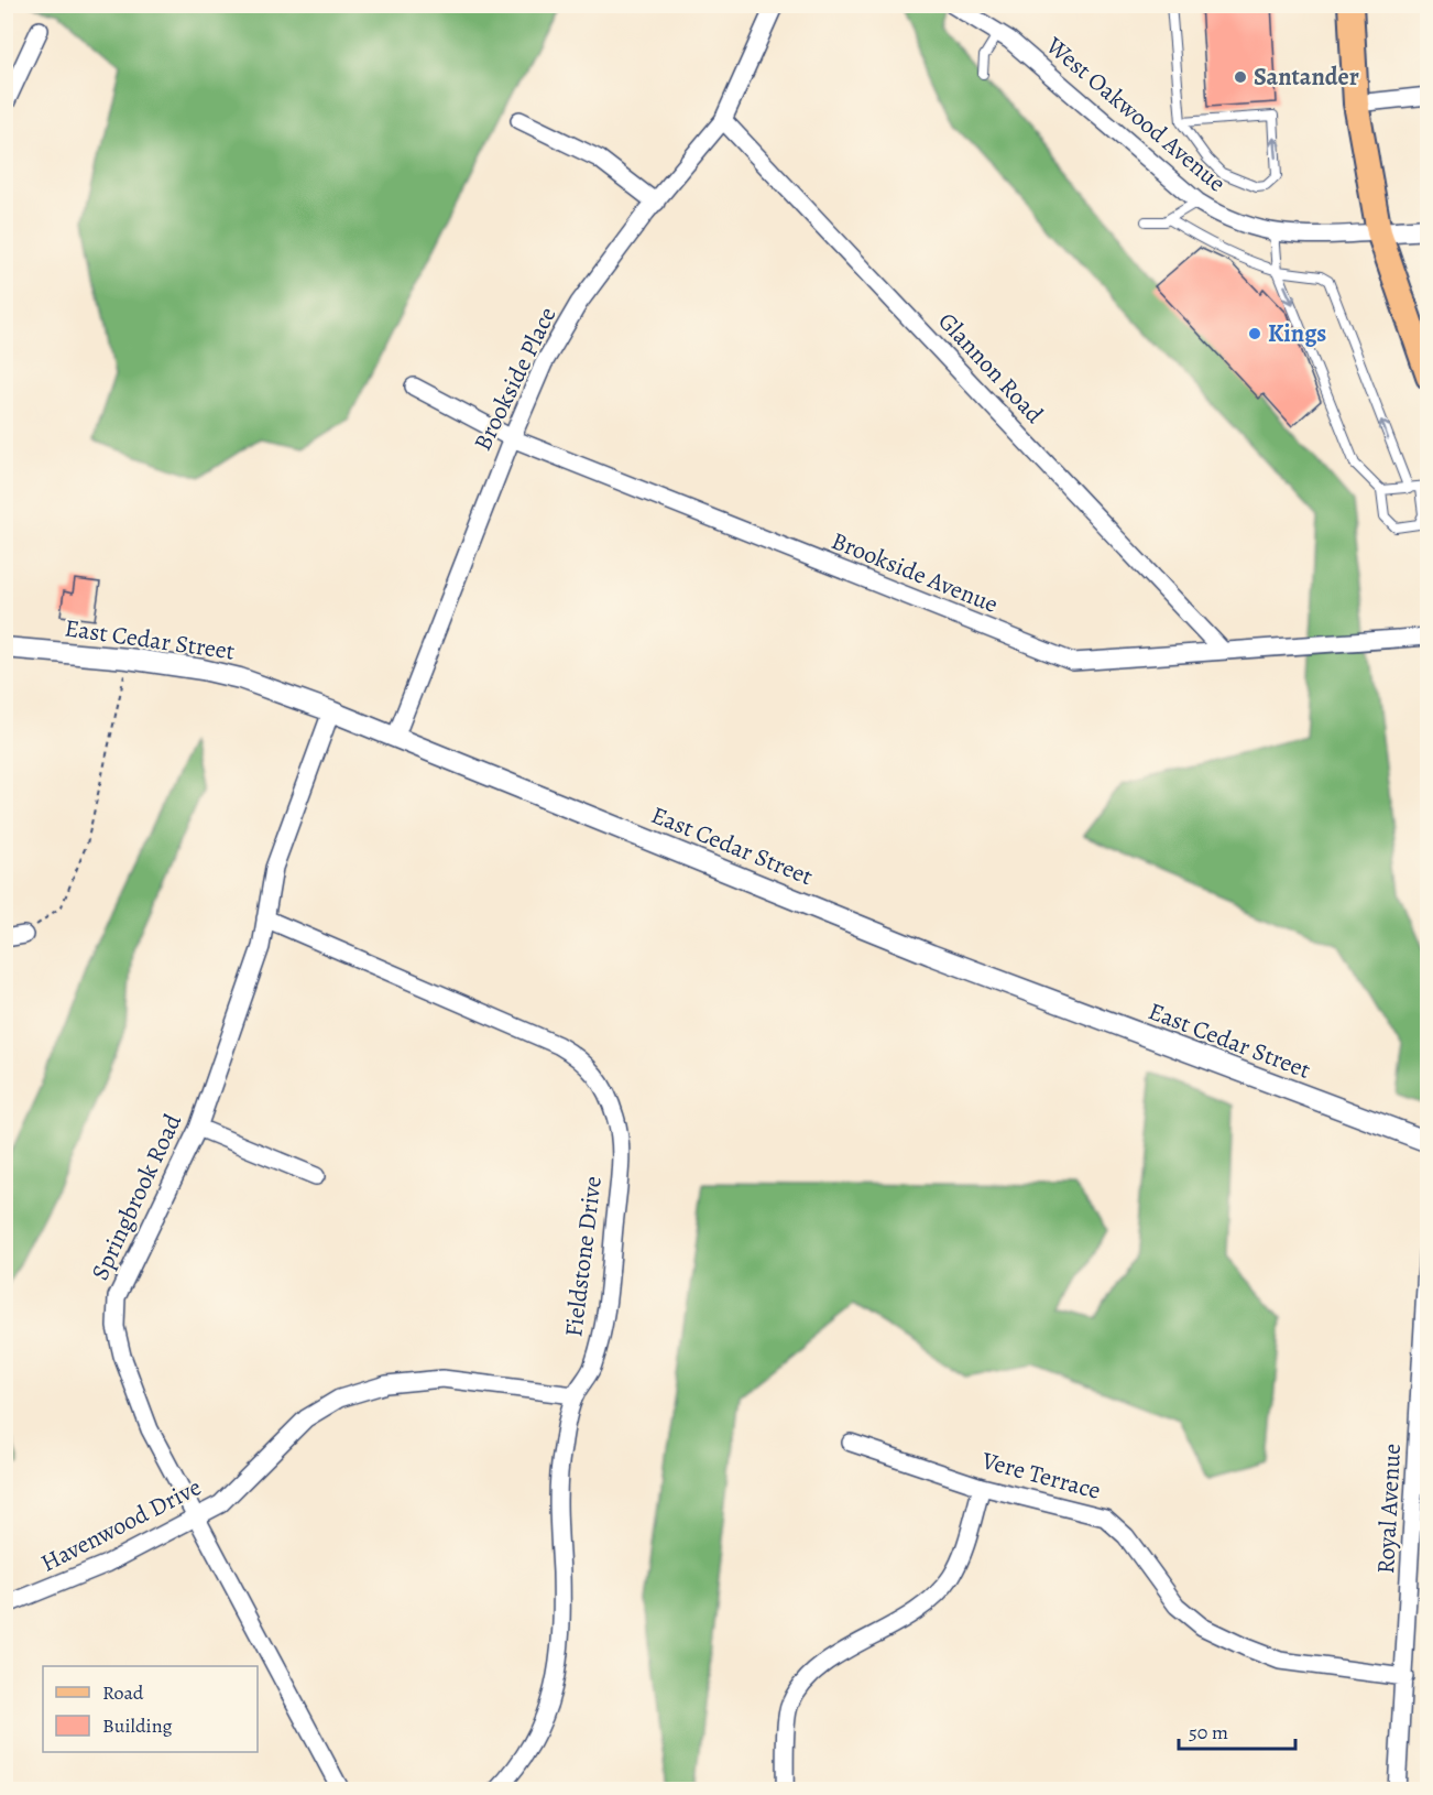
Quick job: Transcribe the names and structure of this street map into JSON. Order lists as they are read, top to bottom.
{
  "streets": {
    "street": [
      "West Oakwood Avenue",
      "Glannon Road",
      "Brookside Place",
      "Brookside Avenue",
      "East Cedar Street",
      "Springbrook Road",
      "Fieldstone Drive",
      "Vere Terrace",
      "Royal Avenue",
      "Havenwood Drive"
    ]
  },
  "crossings": [
    ["Glannon Road", "Brookside Place"],
    ["Glannon Road", "Brookside Avenue"],
    ["Brookside Place", "Brookside Avenue"],
    ["Brookside Place", "East Cedar Street"],
    ["East Cedar Street", "Springbrook Road"],
    ["Springbrook Road", "Fieldstone Drive"],
    ["Springbrook Road", "Havenwood Drive"],
    ["Fieldstone Drive", "Havenwood Drive"],
    ["Vere Terrace", "Royal Avenue"]
  ],
  "places": ["Santander", "Kings"],
  "legend": ["Road", "Building"],
  "scale_bar": "50 m"
}
